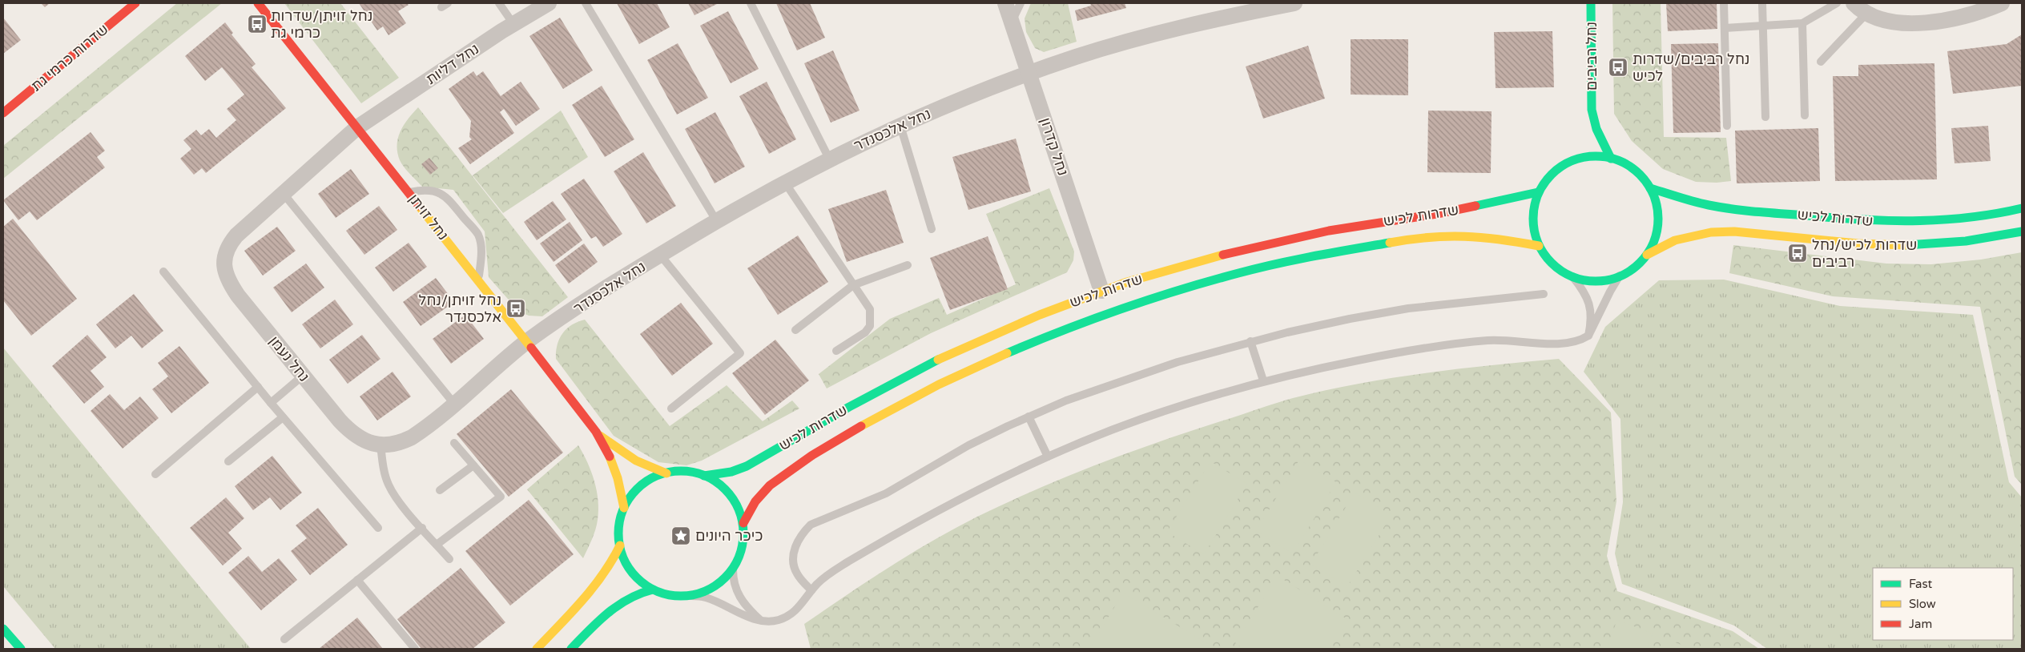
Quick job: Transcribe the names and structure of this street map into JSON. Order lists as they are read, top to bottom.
{
  "streets": {
    "main road": [
      "נחל רביבים",
      "שדרות כרמי גת",
      "שדרות לכיש",
      "נחל זויתן"
    ],
    "street": [
      "נחל דליות",
      "נחל אלכסנדר",
      "נחל קדרון",
      "נחל נעמן"
    ]
  },
  "crossings": [
    ["נחל רביבים", "שדרות לכיש"],
    ["נחל דליות", "נחל זויתן"],
    ["נחל דליות", "נחל נעמן"],
    ["נחל אלכסנדר", "נחל קדרון"],
    ["נחל אלכסנדר", "נחל זויתן"],
    ["נחל אלכסנדר", "נחל נעמן"],
    ["נחל קדרון", "שדרות לכיש"],
    ["שדרות לכיש", "נחל זויתן"],
    ["נחל זויתן", "נחל נעמן"]
  ],
  "places": {
    "bus stop": [
      "נחל זויתן/שדרות כרמי גת",
      "נחל רביבים/שדרות לכיש",
      "שדרות לכיש/נחל רביבים",
      "נחל זויתן/נחל אלכסנדר"
    ],
    "place": ["כיכר היונים"]
  },
  "legend": ["Fast", "Slow", "Jam"]
}
